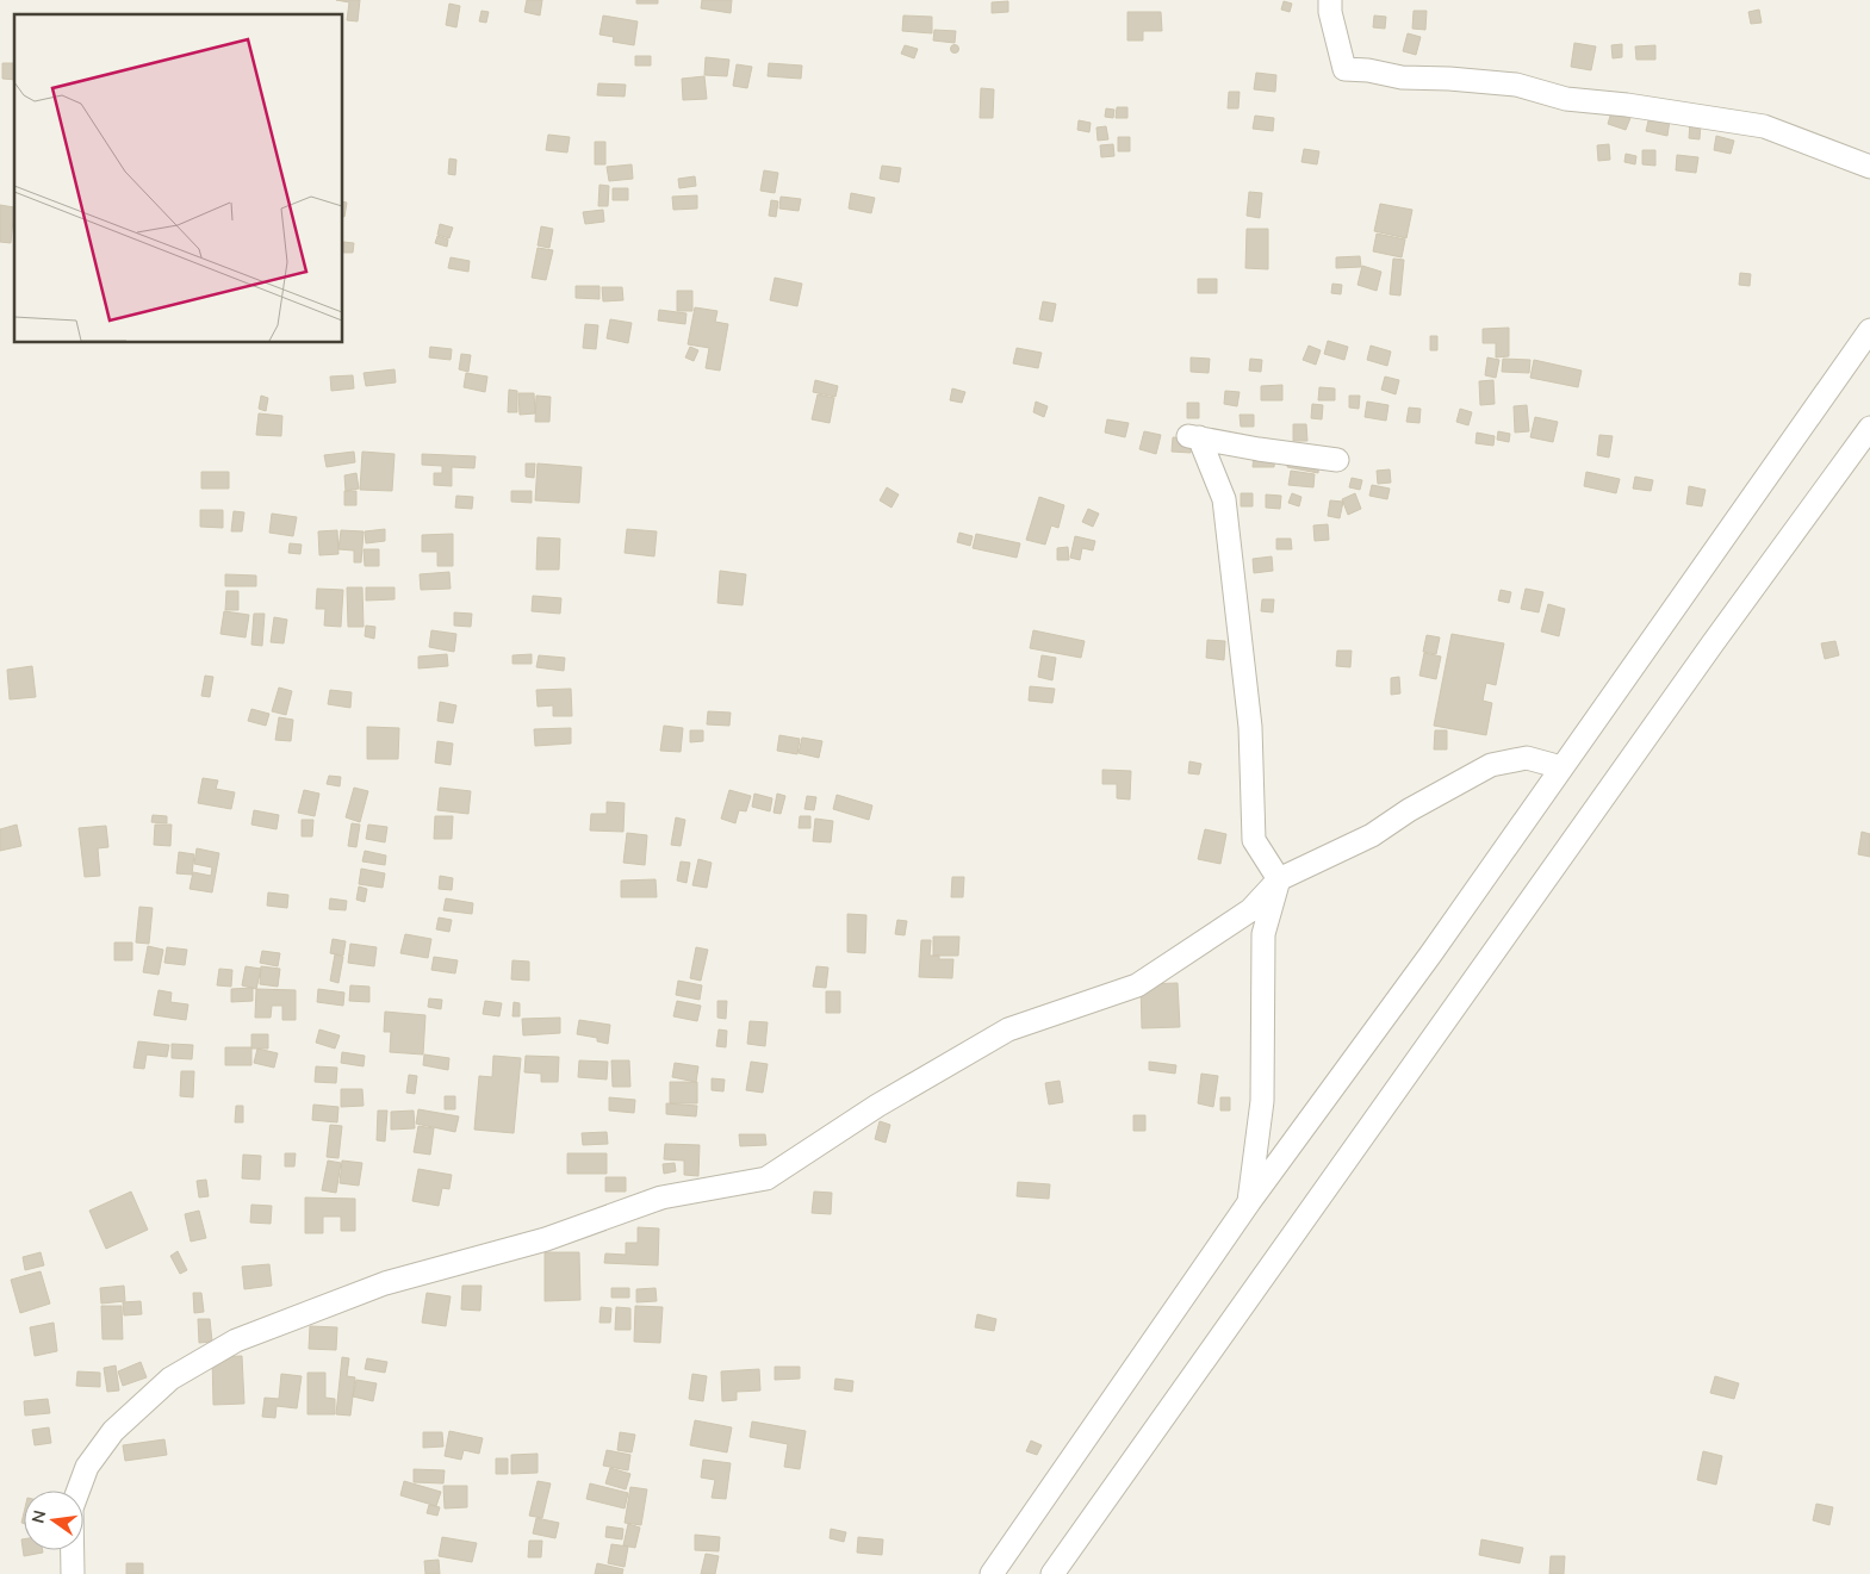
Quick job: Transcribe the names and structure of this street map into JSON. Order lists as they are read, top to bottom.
{
  "north": "left"
}
